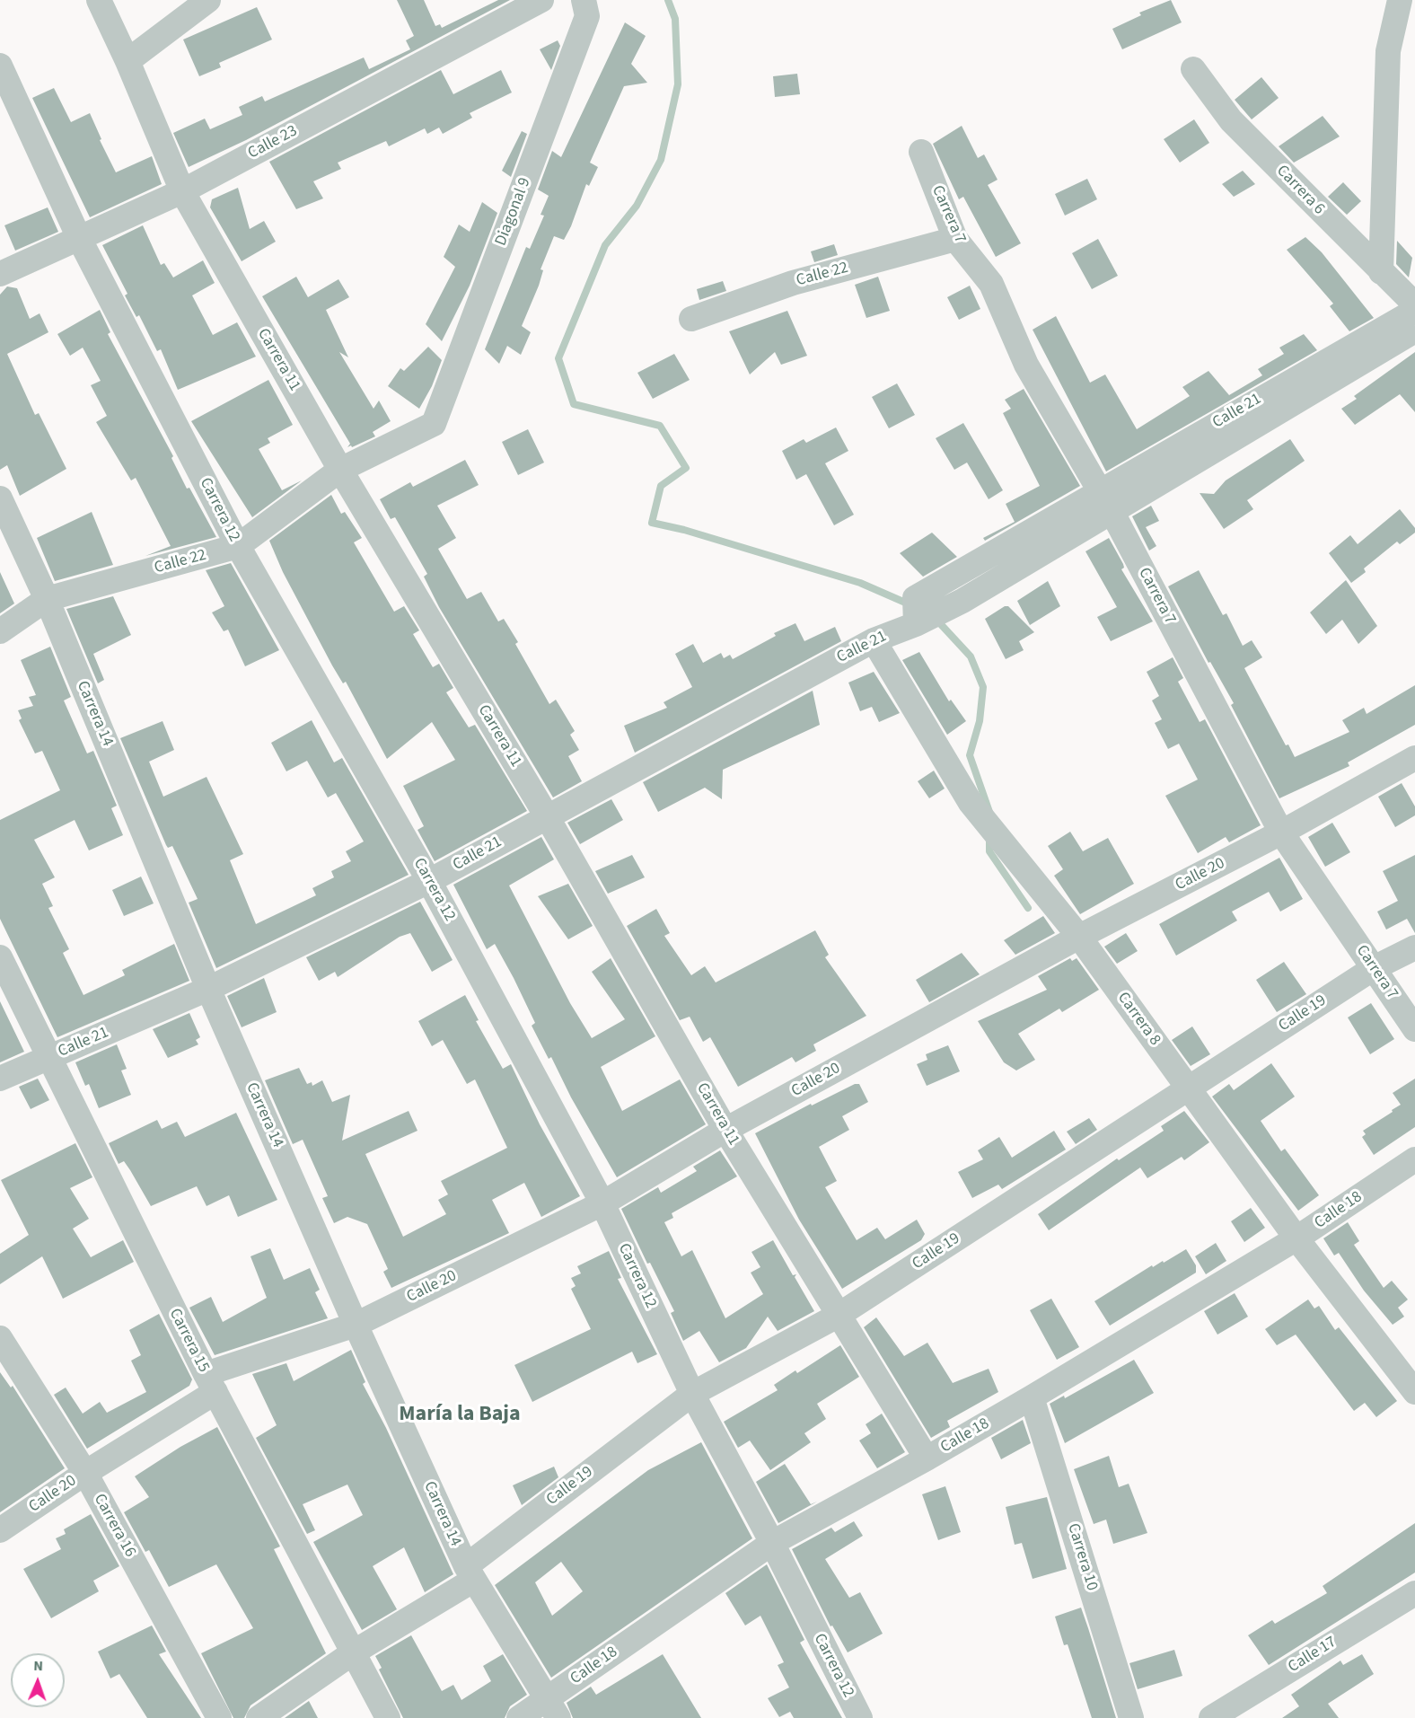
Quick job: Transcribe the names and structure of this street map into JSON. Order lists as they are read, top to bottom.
{
  "streets": {
    "street": [
      "Calle 23",
      "Carrera 6",
      "Diagonal 9",
      "Carrera 7",
      "Calle 22",
      "Carrera 11",
      "Calle 21",
      "Carrera 12",
      "Carrera 14",
      "Calle 20",
      "Calle 19",
      "Carrera 8",
      "Calle 18",
      "Carrera 15",
      "Carrera 16",
      "Carrera 10",
      "Calle 17"
    ]
  },
  "crossings": [
    ["Calle 23", "Carrera 11"],
    ["Calle 23", "Carrera 12"],
    ["Diagonal 9", "Calle 22"],
    ["Carrera 7", "Calle 22"],
    ["Carrera 7", "Calle 21"],
    ["Carrera 7", "Calle 20"],
    ["Carrera 7", "Calle 19"],
    ["Calle 22", "Carrera 11"],
    ["Calle 22", "Carrera 12"],
    ["Calle 22", "Carrera 14"],
    ["Carrera 11", "Calle 21"],
    ["Carrera 11", "Calle 20"],
    ["Carrera 11", "Calle 19"],
    ["Carrera 11", "Calle 18"],
    ["Calle 21", "Carrera 12"],
    ["Calle 21", "Carrera 14"],
    ["Calle 21", "Carrera 8"],
    ["Calle 21", "Carrera 15"],
    ["Carrera 12", "Calle 20"],
    ["Carrera 12", "Calle 19"],
    ["Carrera 12", "Calle 18"],
    ["Carrera 14", "Calle 20"],
    ["Carrera 14", "Calle 19"],
    ["Carrera 14", "Calle 18"],
    ["Calle 20", "Carrera 8"],
    ["Calle 20", "Carrera 15"],
    ["Calle 20", "Carrera 16"],
    ["Calle 19", "Carrera 8"],
    ["Calle 19", "Carrera 15"],
    ["Carrera 8", "Calle 18"],
    ["Calle 18", "Carrera 10"]
  ],
  "districts": ["María la Baja"],
  "north": "top"
}
